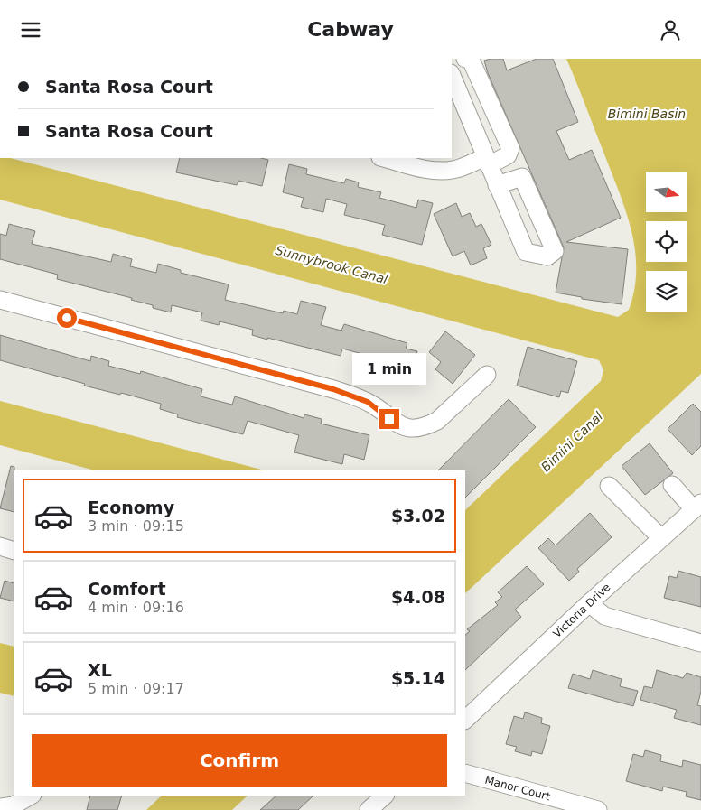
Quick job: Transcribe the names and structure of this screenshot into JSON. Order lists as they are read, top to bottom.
{
  "streets": {
    "street": ["Victoria Drive", "Manor Court"]
  },
  "water": ["Bimini Basin", "Sunnybrook Canal", "Bimini Canal"],
  "north": "right",
  "page": {
    "header": "Cabway",
    "banner": ["Santa Rosa Court", "Santa Rosa Court"],
    "bubble": "1 min",
    "list": [
      {
        "name": "Economy",
        "note": "3 min · 09:15",
        "value": "$3.02"
      },
      {
        "name": "Comfort",
        "note": "4 min · 09:16",
        "value": "$4.08"
      },
      {
        "name": "XL",
        "note": "5 min · 09:17",
        "value": "$5.14"
      }
    ],
    "buttons": "Confirm"
  }
}
